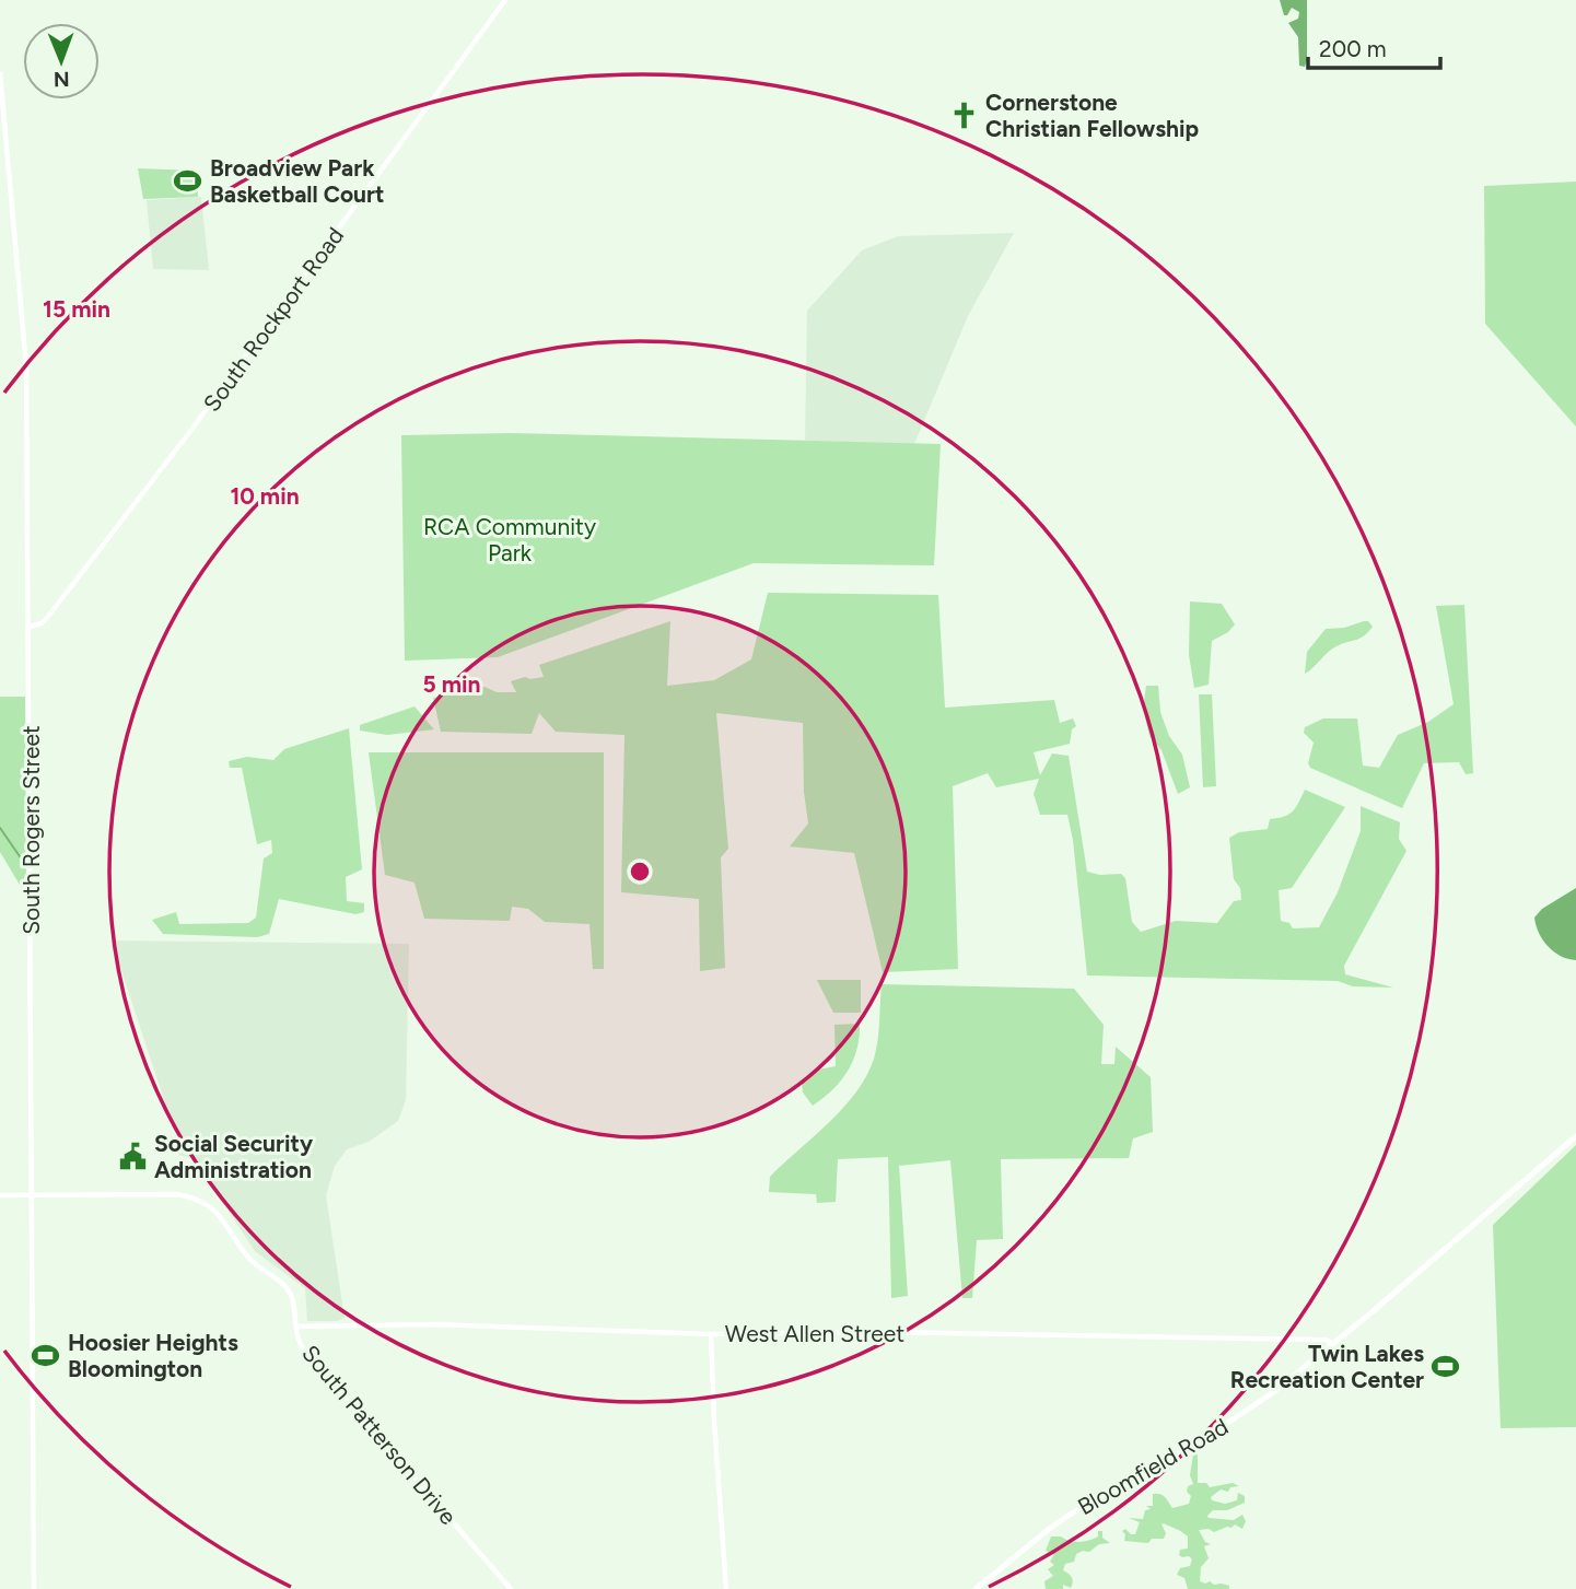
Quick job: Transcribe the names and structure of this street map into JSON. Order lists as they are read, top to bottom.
{
  "streets": {
    "main road": ["Bloomfield Road"],
    "street": [
      "South Rockport Road",
      "South Rogers Street",
      "West Allen Street",
      "South Patterson Drive"
    ]
  },
  "crossings": [
    ["South Rockport Road", "South Rogers Street"],
    ["South Rogers Street", "South Patterson Drive"],
    ["West Allen Street", "South Patterson Drive"],
    ["West Allen Street", "Bloomfield Road"]
  ],
  "parks": ["RCA Community Park"],
  "places": {
    "church": ["Cornerstone Christian Fellowship"],
    "sports": ["Broadview Park Basketball Court", "Hoosier Heights Bloomington", "Twin Lakes Recreation Center"],
    "public building": ["Social Security Administration"]
  },
  "scale_bar": "200 m",
  "north": "bottom",
  "rings": ["15 min", "10 min", "5 min"]
}
